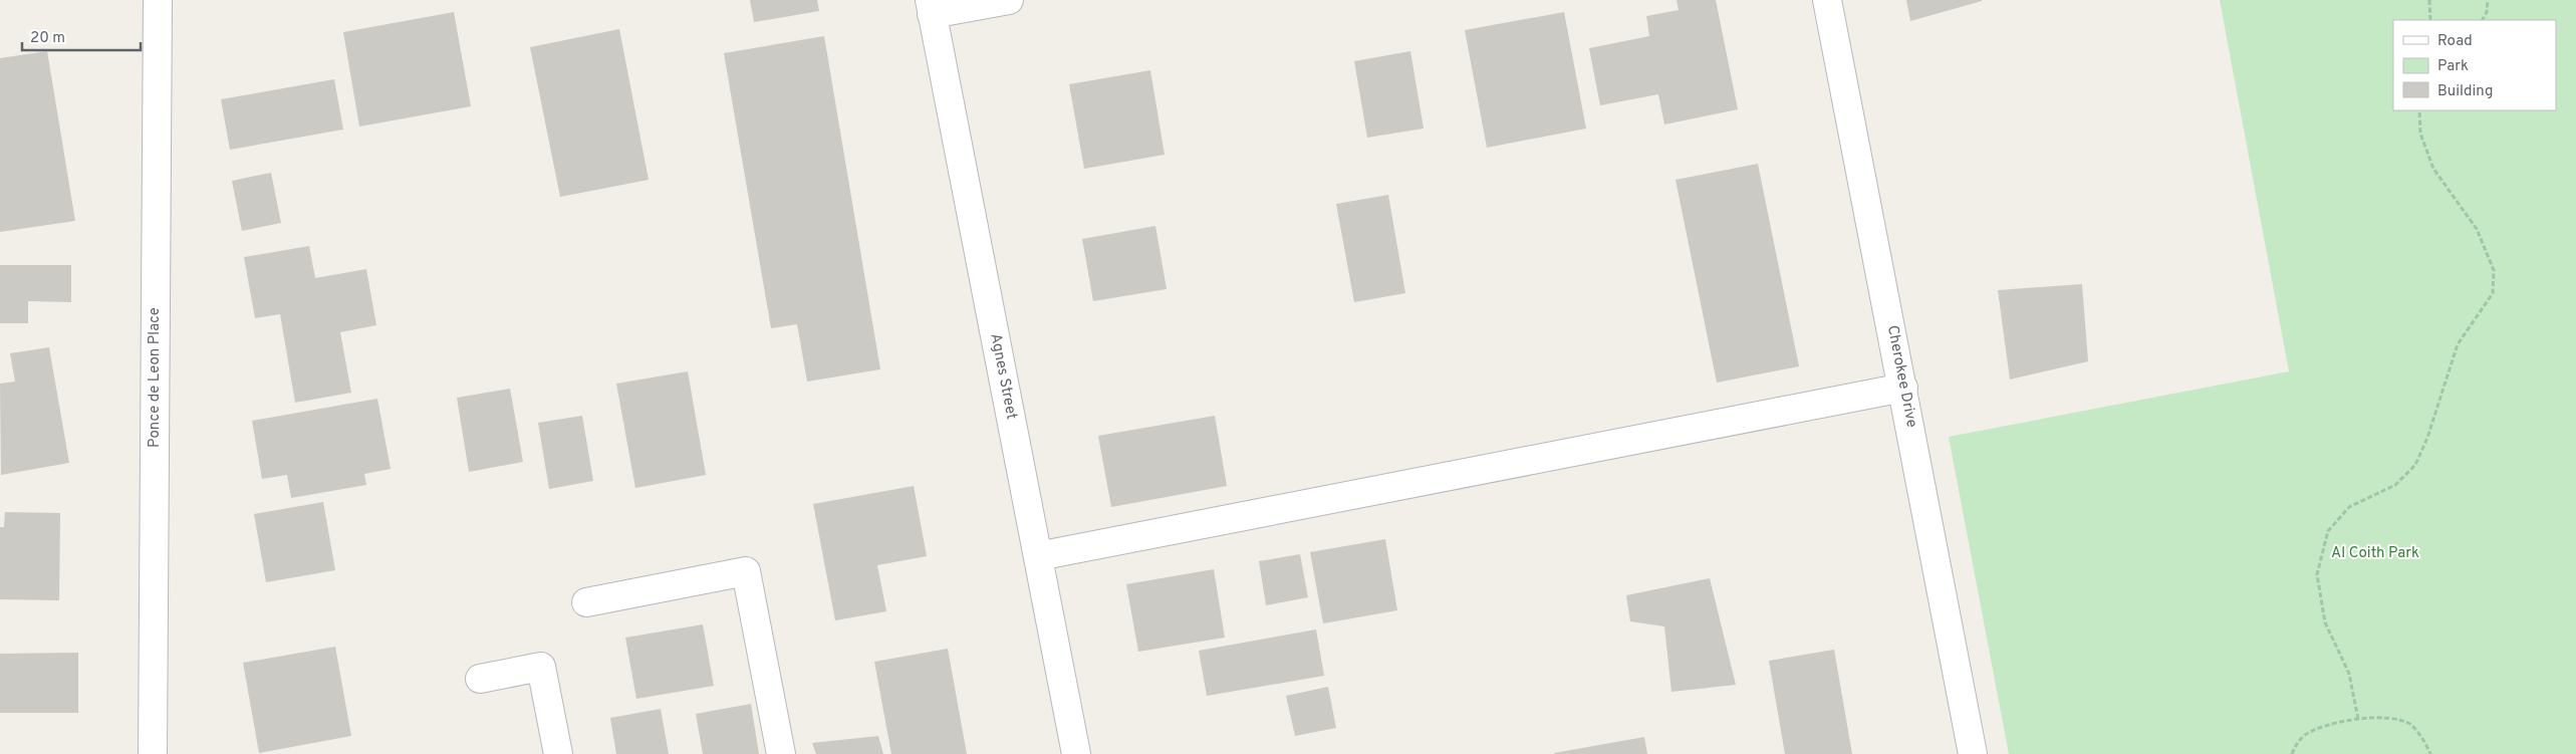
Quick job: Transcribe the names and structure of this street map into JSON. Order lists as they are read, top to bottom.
{
  "streets": {
    "street": ["Agnes Street", "Cherokee Drive", "Ponce de Leon Place"]
  },
  "parks": ["Al Coith Park"],
  "legend": ["Road", "Park", "Building"],
  "scale_bar": "20 m"
}
